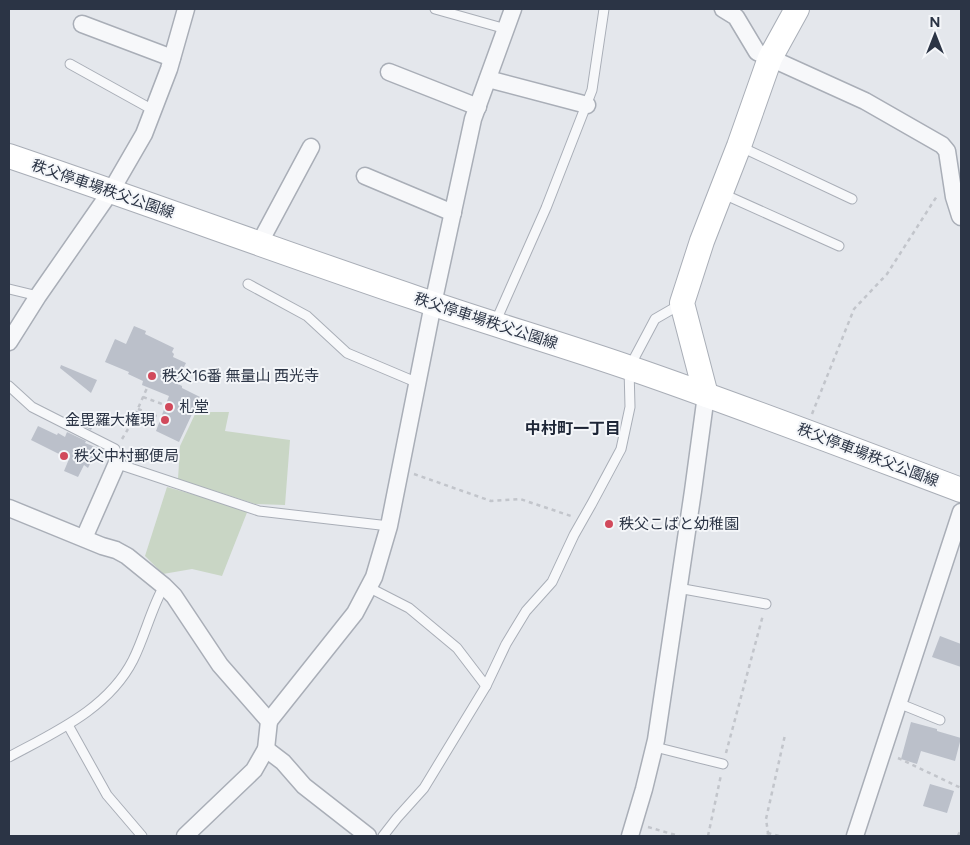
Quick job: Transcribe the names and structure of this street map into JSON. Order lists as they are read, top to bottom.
{
  "streets": {
    "main road": ["秩父停車場秩父公園線"]
  },
  "districts": ["中村町一丁目"],
  "places": [
    "秩父16番 無量山 西光寺",
    "札堂",
    "金毘羅大権現",
    "秩父中村郵便局",
    "秩父こばと幼稚園"
  ],
  "north": "top"
}
